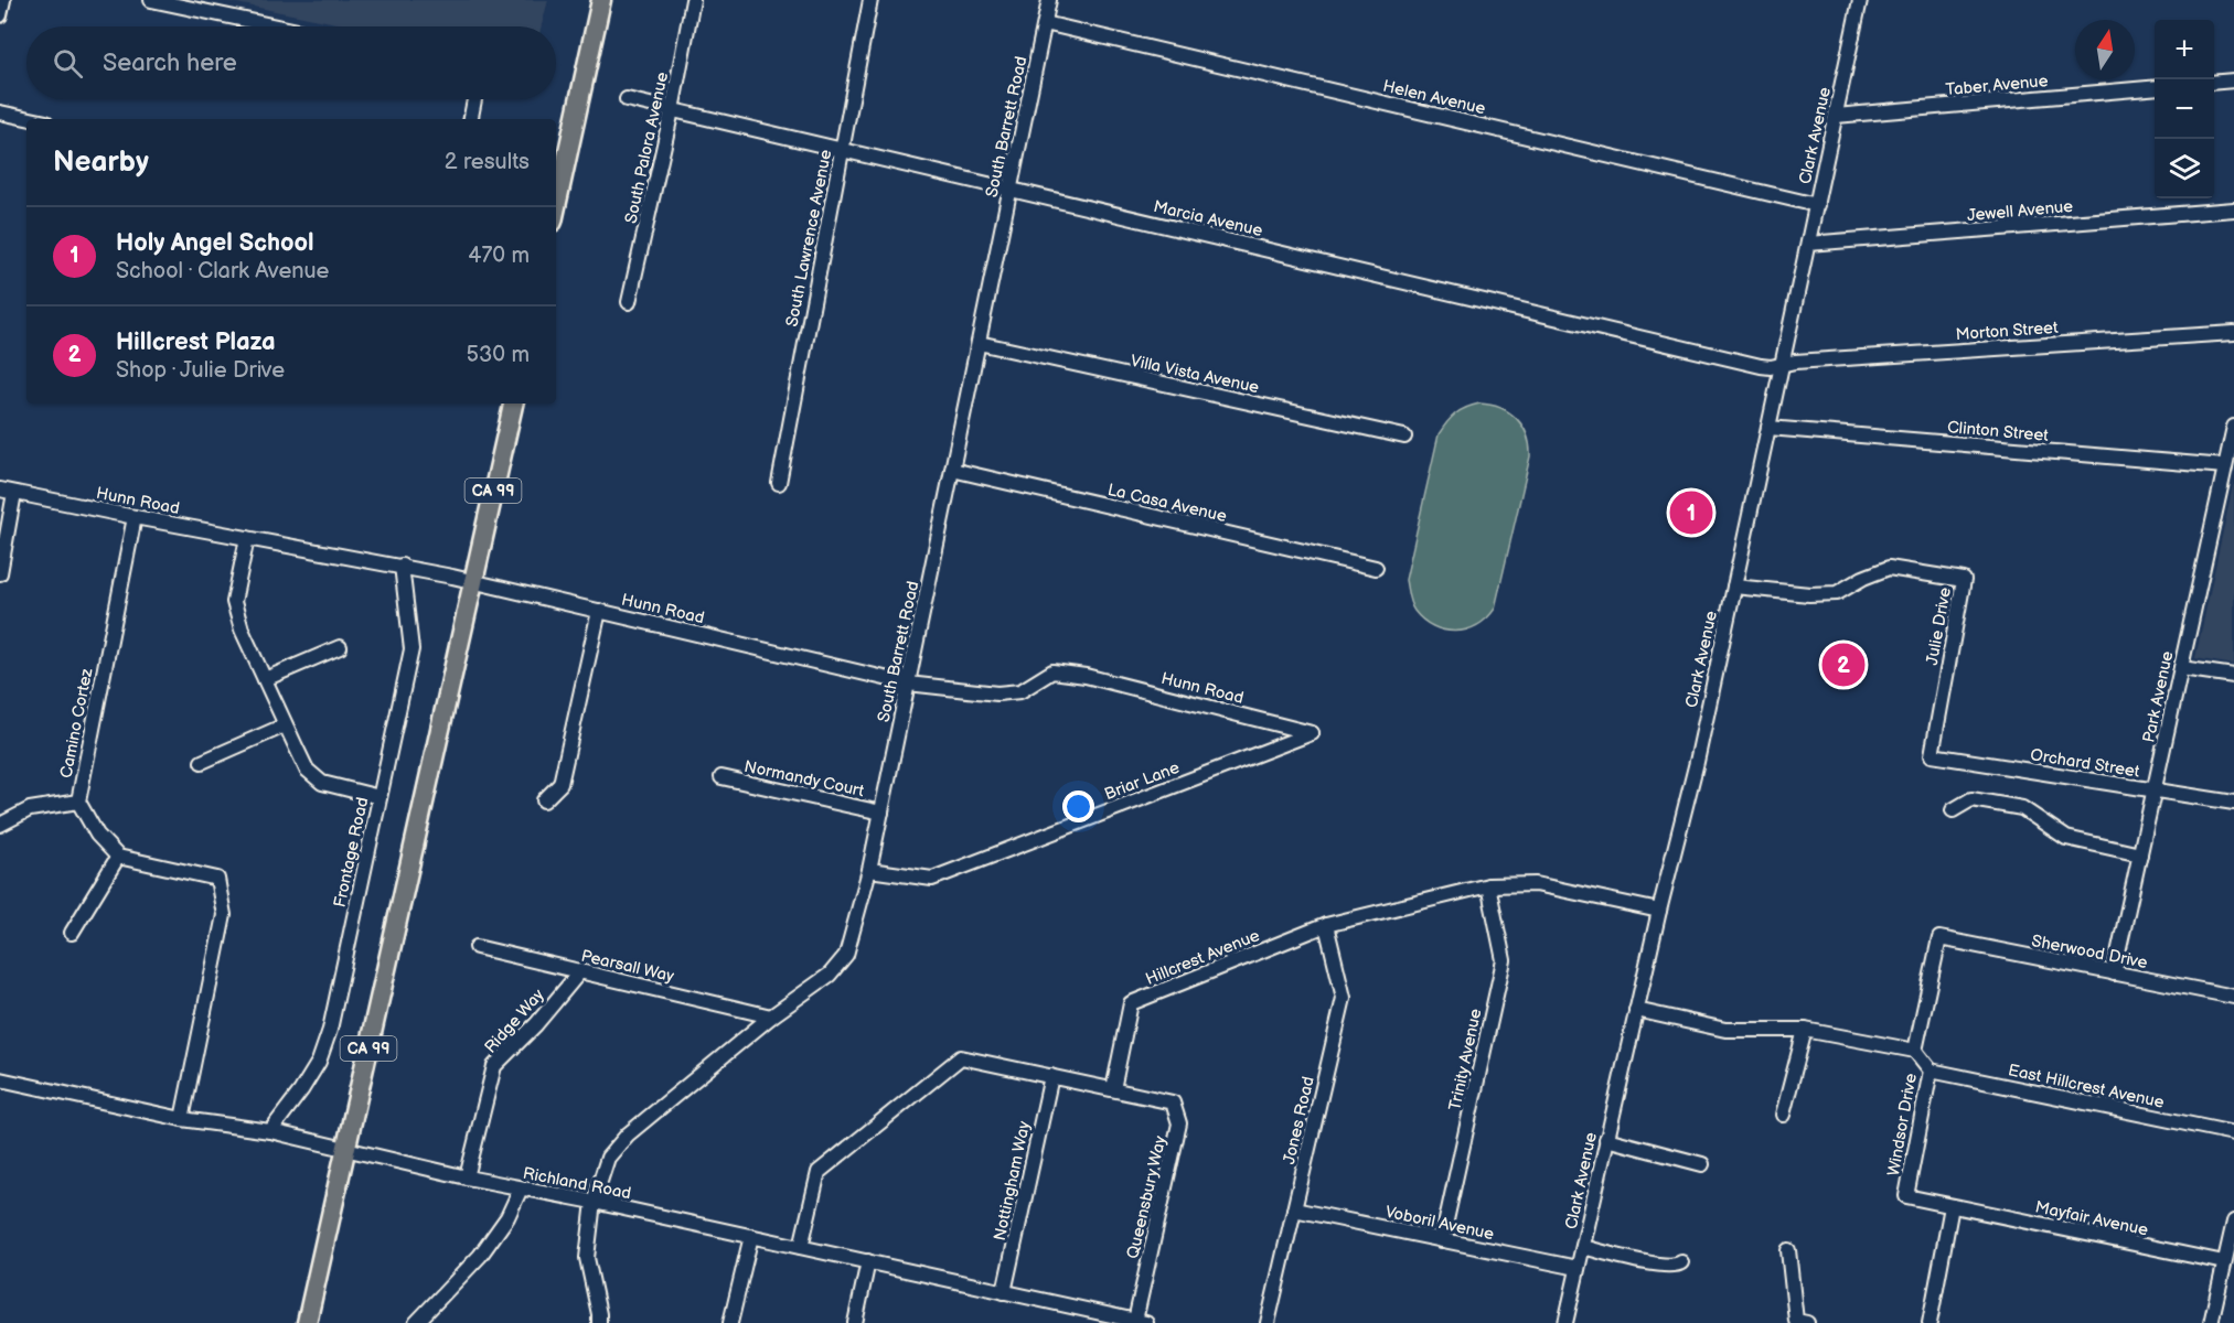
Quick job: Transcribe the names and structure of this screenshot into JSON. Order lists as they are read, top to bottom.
{
  "streets": {
    "highway": ["CA 99"],
    "street": [
      "Taber Avenue",
      "Helen Avenue",
      "South Barrett Road",
      "Clark Avenue",
      "South Palora Avenue",
      "Jewell Avenue",
      "Marcia Avenue",
      "South Lawrence Avenue",
      "Morton Street",
      "Villa Vista Avenue",
      "Clinton Street",
      "Hunn Road",
      "La Casa Avenue",
      "Julie Drive",
      "Park Avenue",
      "Camino Cortez",
      "Orchard Street",
      "Normandy Court",
      "Briar Lane",
      "Frontage Road",
      "Sherwood Drive",
      "Hillcrest Avenue",
      "Pearsall Way",
      "Ridge Way",
      "Trinity Avenue",
      "East Hillcrest Avenue",
      "Jones Road",
      "Windsor Drive",
      "Nottingham Way",
      "Richland Road",
      "Queensbury Way",
      "Mayfair Avenue",
      "Voboril Avenue"
    ]
  },
  "crossings": [
    ["Taber Avenue", "Clark Avenue"],
    ["Helen Avenue", "South Barrett Road"],
    ["Helen Avenue", "Clark Avenue"],
    ["South Barrett Road", "Marcia Avenue"],
    ["South Barrett Road", "Villa Vista Avenue"],
    ["South Barrett Road", "Hunn Road"],
    ["South Barrett Road", "La Casa Avenue"],
    ["South Barrett Road", "Normandy Court"],
    ["South Barrett Road", "Briar Lane"],
    ["South Barrett Road", "Pearsall Way"],
    ["South Barrett Road", "Richland Road"],
    ["Clark Avenue", "Jewell Avenue"],
    ["Clark Avenue", "Marcia Avenue"],
    ["Clark Avenue", "Morton Street"],
    ["Clark Avenue", "Clinton Street"],
    ["Clark Avenue", "Julie Drive"],
    ["Clark Avenue", "Hillcrest Avenue"],
    ["Clark Avenue", "Voboril Avenue"],
    ["South Palora Avenue", "Marcia Avenue"],
    ["Marcia Avenue", "South Lawrence Avenue"],
    ["Marcia Avenue", "Morton Street"],
    ["Clinton Street", "Park Avenue"],
    ["CA 99", "Hunn Road"],
    ["CA 99", "Richland Road"],
    ["Hunn Road", "Camino Cortez"],
    ["Hunn Road", "Briar Lane"],
    ["Hunn Road", "Frontage Road"],
    ["Julie Drive", "Orchard Street"],
    ["Park Avenue", "Orchard Street"],
    ["Park Avenue", "Sherwood Drive"],
    ["Frontage Road", "Richland Road"],
    ["Sherwood Drive", "Windsor Drive"],
    ["Hillcrest Avenue", "Trinity Avenue"],
    ["Hillcrest Avenue", "Jones Road"],
    ["Hillcrest Avenue", "Queensbury Way"],
    ["Pearsall Way", "Ridge Way"],
    ["Ridge Way", "Richland Road"],
    ["Trinity Avenue", "Voboril Avenue"],
    ["East Hillcrest Avenue", "Windsor Drive"],
    ["Jones Road", "Voboril Avenue"],
    ["Windsor Drive", "Mayfair Avenue"],
    ["Nottingham Way", "Richland Road"],
    ["Richland Road", "Queensbury Way"]
  ],
  "north": "top",
  "page": {
    "map_buttons": ["+", "−"],
    "search": "Search here",
    "heading": ["Nearby", "2 results"],
    "list": [
      {
        "mark": "1",
        "name": "Holy Angel School",
        "note": "School · Clark Avenue",
        "value": "470 m"
      },
      {
        "mark": "2",
        "name": "Hillcrest Plaza",
        "note": "Shop · Julie Drive",
        "value": "530 m"
      }
    ],
    "pins": ["1", "2"]
  }
}
